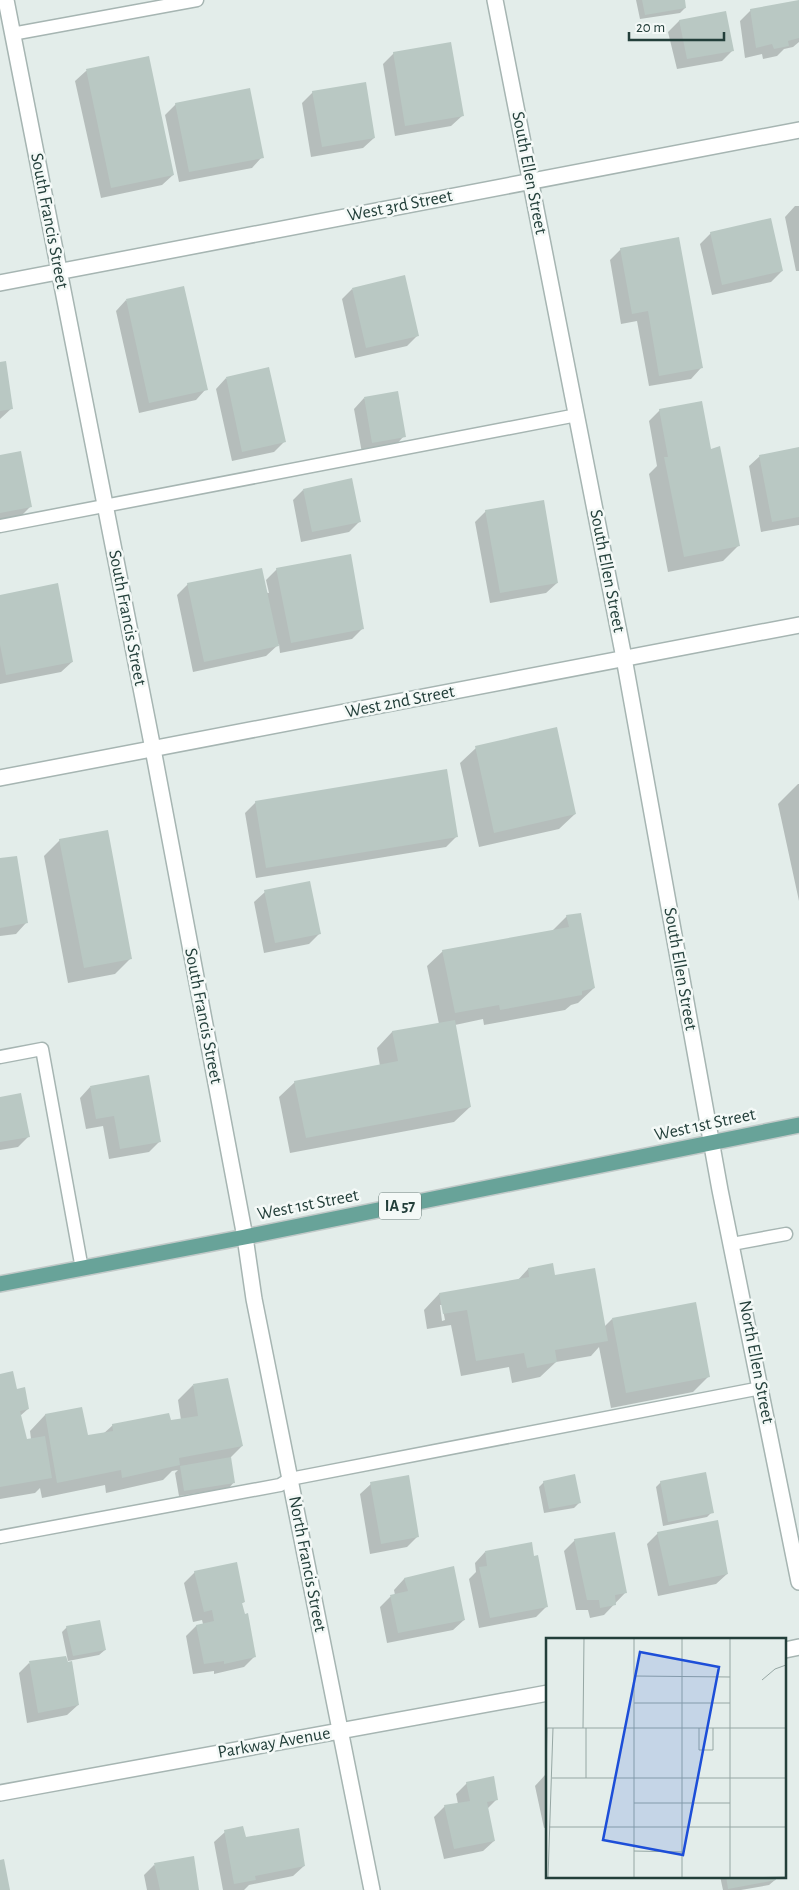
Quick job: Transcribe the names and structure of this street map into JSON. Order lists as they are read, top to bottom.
{
  "streets": {
    "main road": ["West 1st Street", "IA 57"],
    "street": [
      "South Ellen Street",
      "West 3rd Street",
      "South Francis Street",
      "West 2nd Street",
      "North Ellen Street",
      "North Francis Street",
      "Parkway Avenue"
    ]
  },
  "crossings": [
    ["South Ellen Street", "West 3rd Street"],
    ["South Ellen Street", "West 2nd Street"],
    ["South Ellen Street", "West 1st Street"],
    ["South Ellen Street", "North Ellen Street"],
    ["West 3rd Street", "South Francis Street"],
    ["South Francis Street", "West 2nd Street"],
    ["South Francis Street", "West 1st Street"],
    ["South Francis Street", "North Francis Street"],
    ["West 1st Street", "North Ellen Street"],
    ["West 1st Street", "North Francis Street"],
    ["North Francis Street", "Parkway Avenue"]
  ],
  "scale_bar": "20 m"
}
